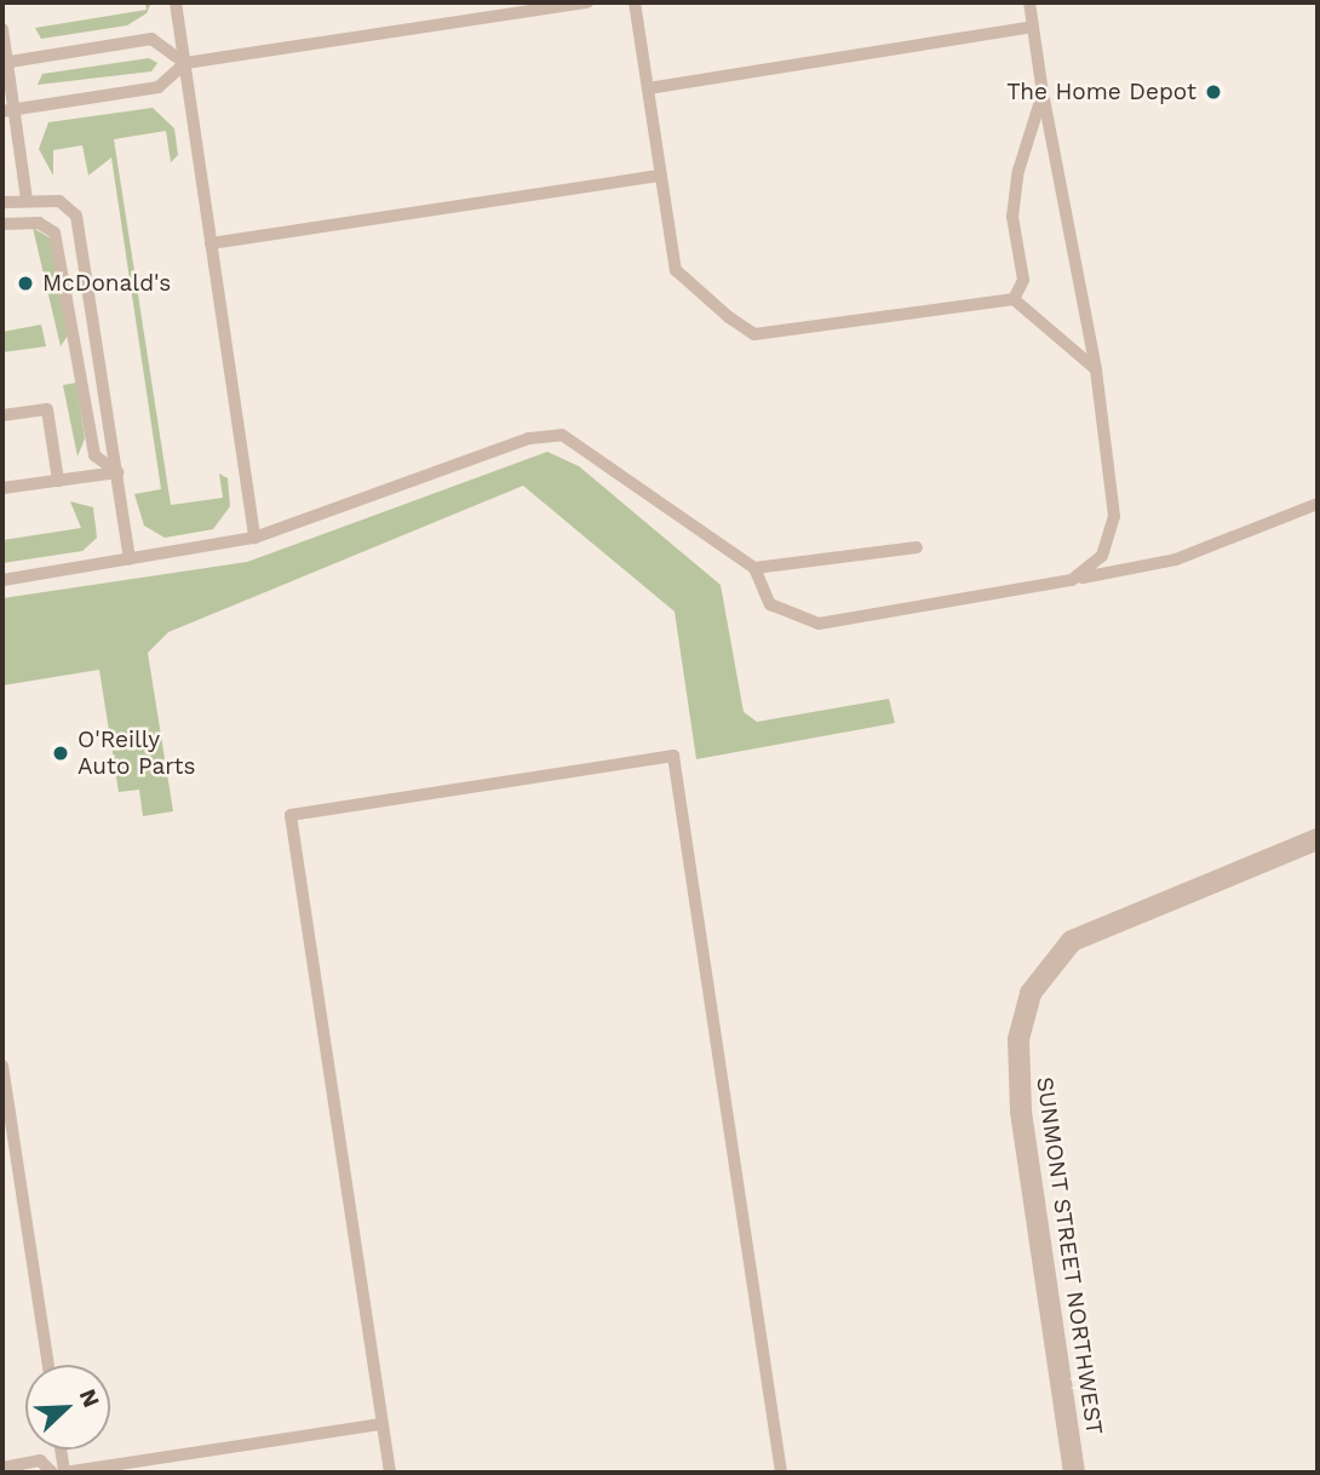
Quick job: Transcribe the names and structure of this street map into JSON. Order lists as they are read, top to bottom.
{
  "streets": {
    "street": ["SUNMONT STREET NORTHWEST"]
  },
  "places": ["The Home Depot", "McDonald's", "O'Reilly Auto Parts"],
  "north": "top right"
}
